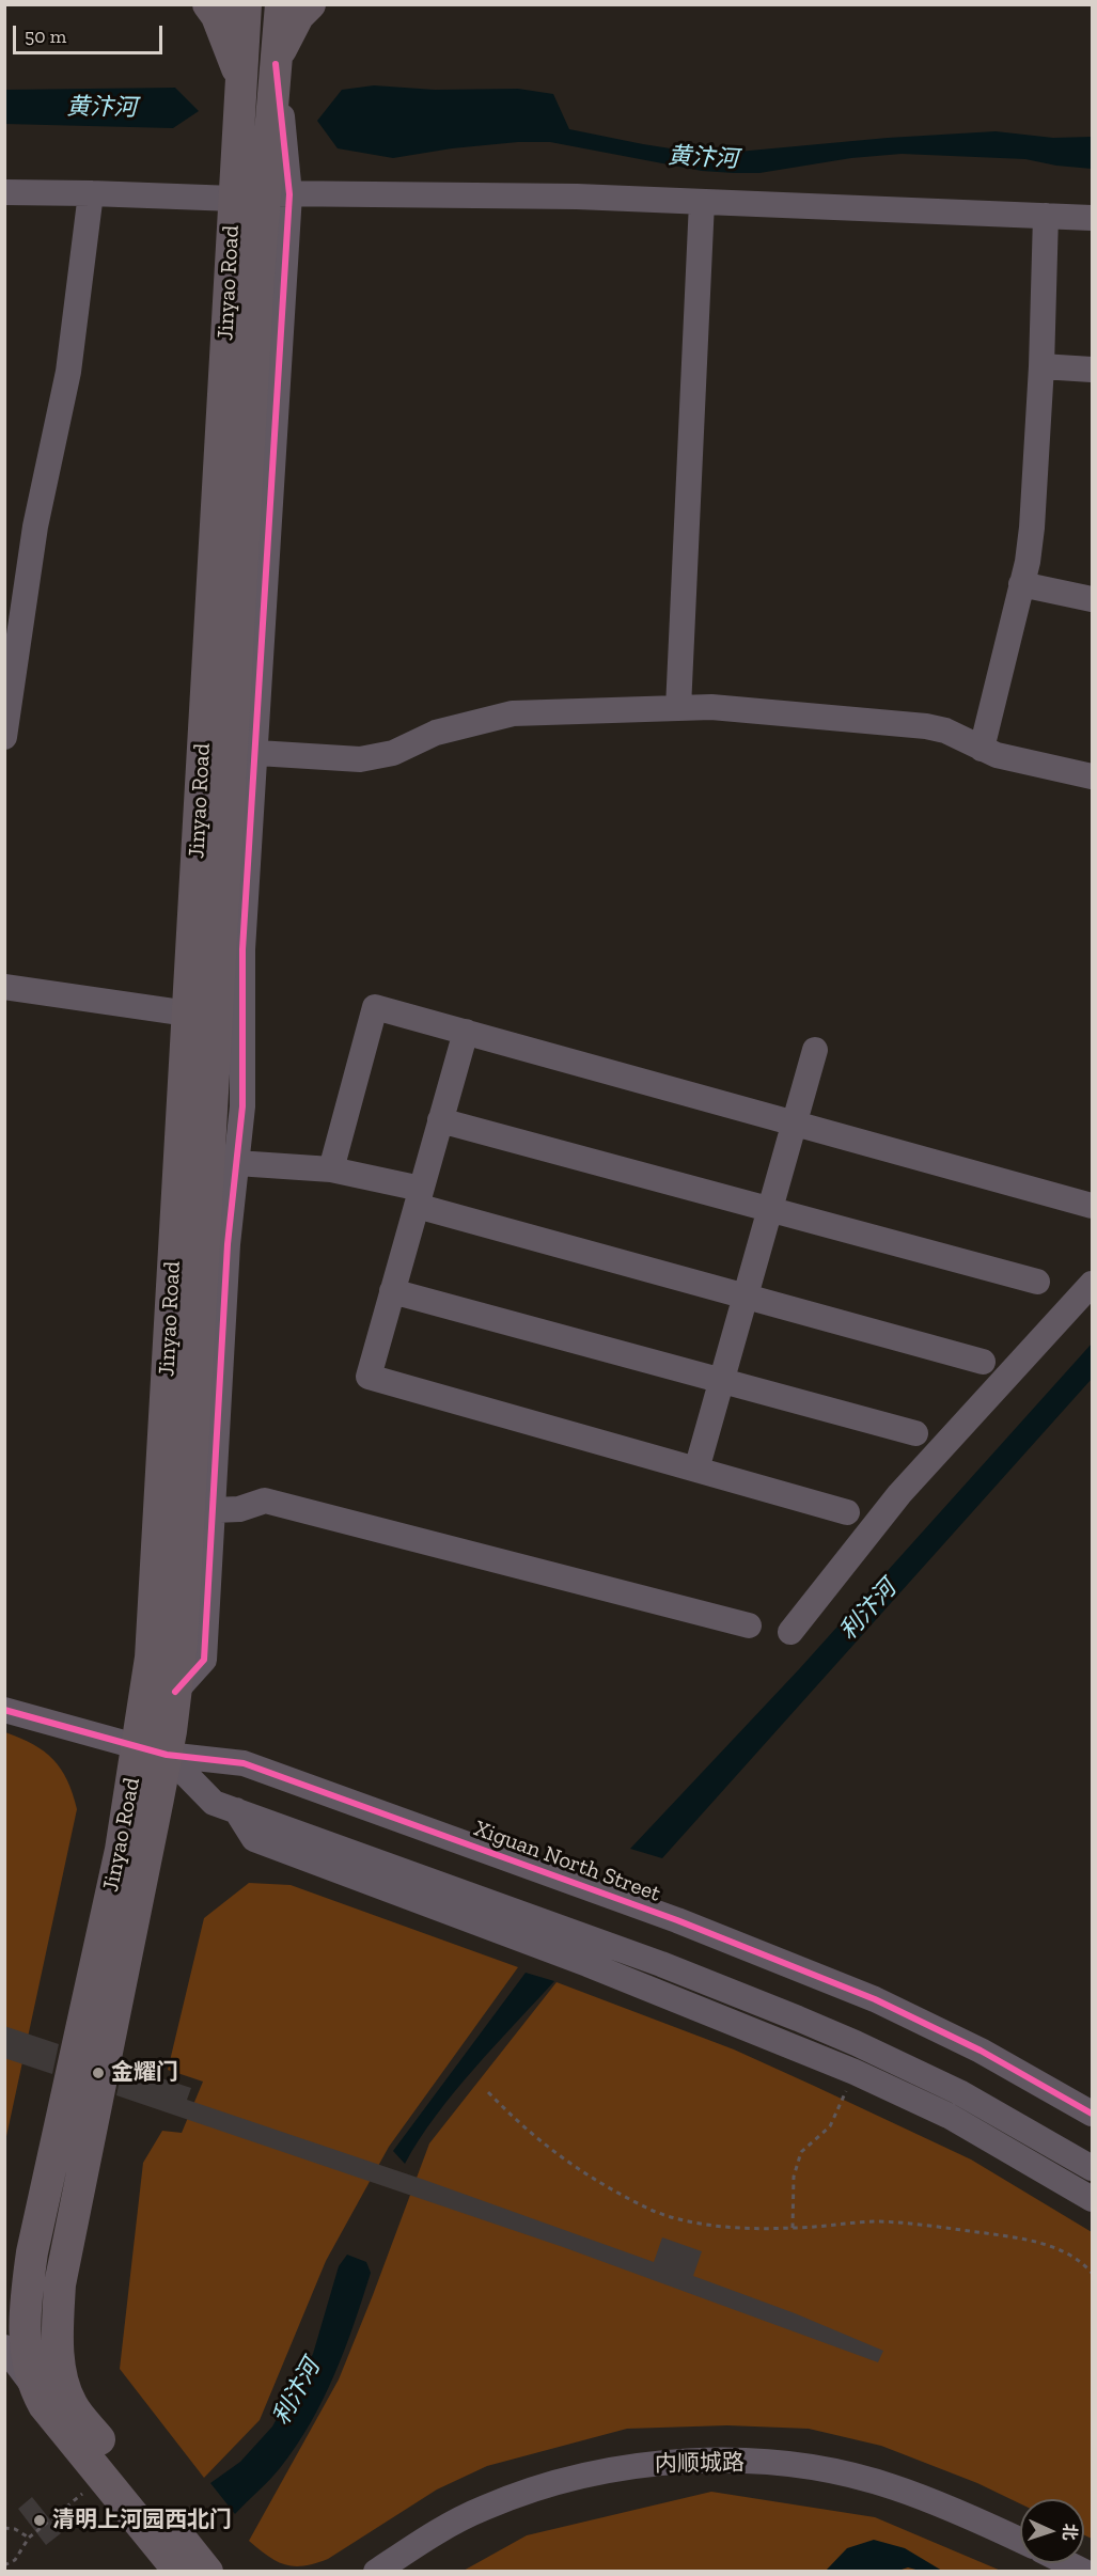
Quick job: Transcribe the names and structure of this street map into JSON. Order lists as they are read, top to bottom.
{
  "streets": {
    "main road": ["Jinyao Road"],
    "street": ["Xiguan North Street", "内顺城路"]
  },
  "crossings": [
    ["Jinyao Road", "Xiguan North Street"]
  ],
  "water": ["黄汴河", "利汴河"],
  "places": ["金耀门", "清明上河园西北门"],
  "scale_bar": "50 m",
  "north": "right"
}
